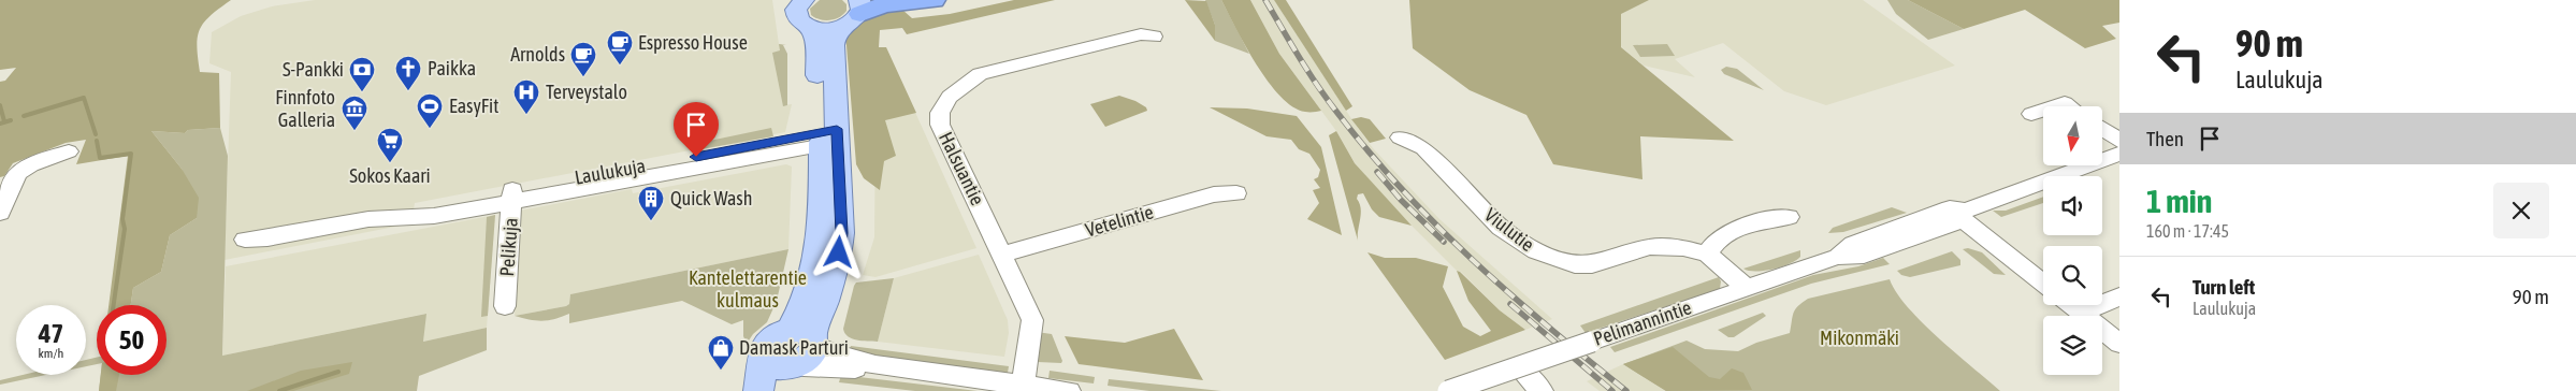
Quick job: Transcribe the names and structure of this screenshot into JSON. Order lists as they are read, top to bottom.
{
  "streets": {
    "street": [
      "Halsuantie",
      "Laulukuja",
      "Vetelintie",
      "Viulutie",
      "Pelikuja",
      "Pelimannintie"
    ]
  },
  "crossings": [
    ["Halsuantie", "Vetelintie"],
    ["Laulukuja", "Pelikuja"],
    ["Viulutie", "Pelimannintie"]
  ],
  "parks": ["Kantelettarentie kulmaus", "Mikonmäki"],
  "places": {
    "cafe": ["Espresso House", "Arnolds"],
    "church": ["Paikka"],
    "bank": ["S-Pankki"],
    "hospital": ["Terveystalo"],
    "sports": ["EasyFit"],
    "museum": ["Finnfoto Galleria"],
    "supermarket": ["Sokos Kaari"],
    "building": ["Quick Wash"],
    "shop": ["Damask Parturi"]
  },
  "north": "bottom",
  "page": {
    "turn": ["90 m", "Laulukuja"],
    "then": "Then",
    "heading": ["1 min", "160 m · 17:45"],
    "list": [
      {
        "name": "Turn left",
        "note": "Laulukuja",
        "value": "90 m"
      }
    ],
    "speed": "47 km/h",
    "limit": "50"
  }
}
